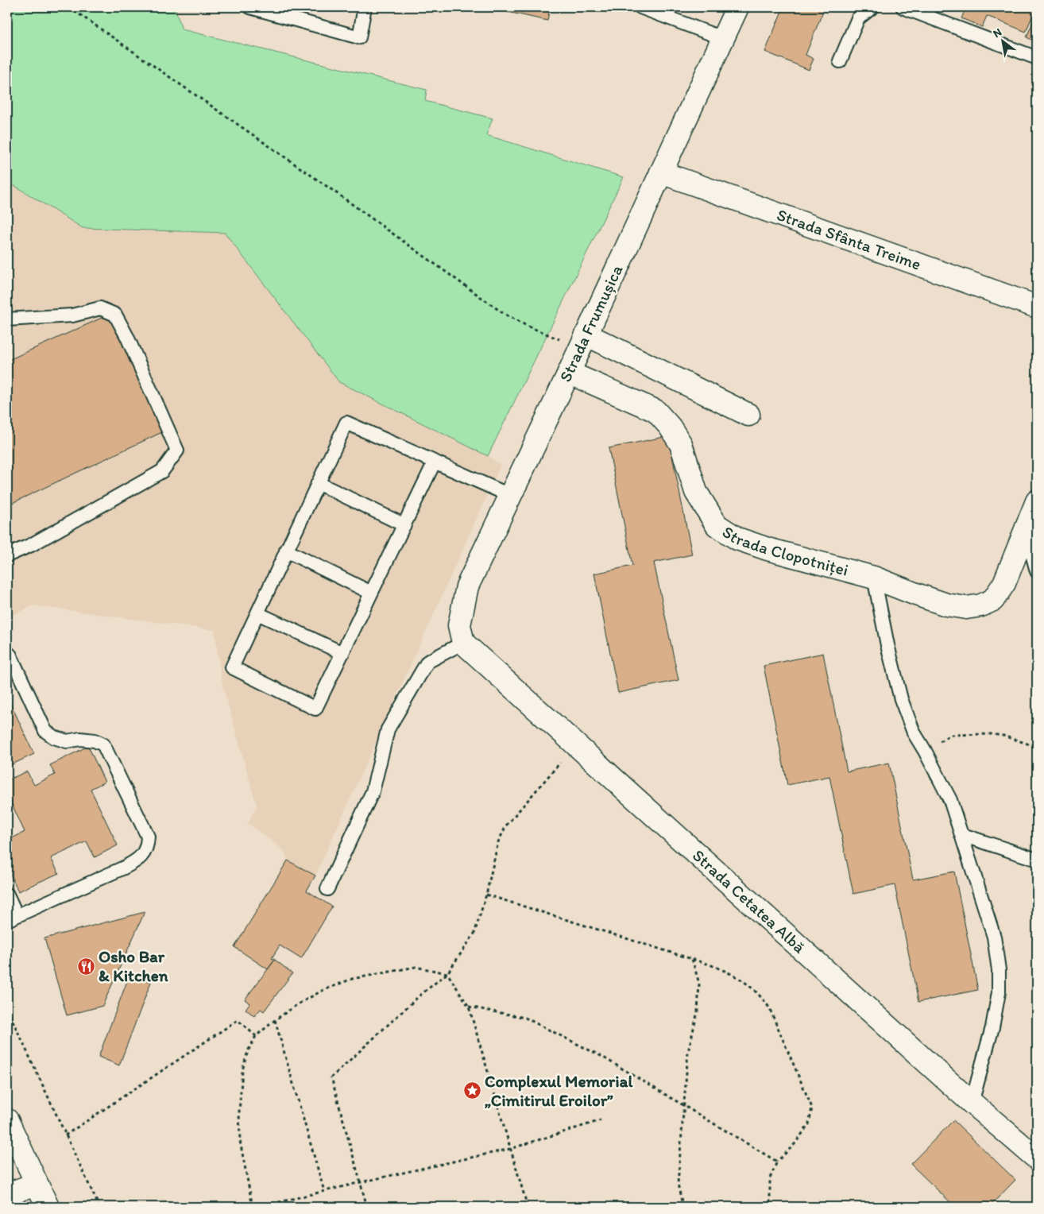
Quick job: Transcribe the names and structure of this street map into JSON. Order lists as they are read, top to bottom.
{
  "streets": {
    "street": [
      "Strada Sfânta Treime",
      "Strada Frumușica",
      "Strada Clopotniței",
      "Strada Cetatea Albă"
    ]
  },
  "crossings": [
    ["Strada Sfânta Treime", "Strada Frumușica"],
    ["Strada Frumușica", "Strada Clopotniței"],
    ["Strada Frumușica", "Strada Cetatea Albă"]
  ],
  "places": {
    "restaurant": ["Osho Bar & Kitchen"],
    "place": ["Complexul Memorial „Cimitirul Eroilor”"]
  },
  "north": "top left"
}
